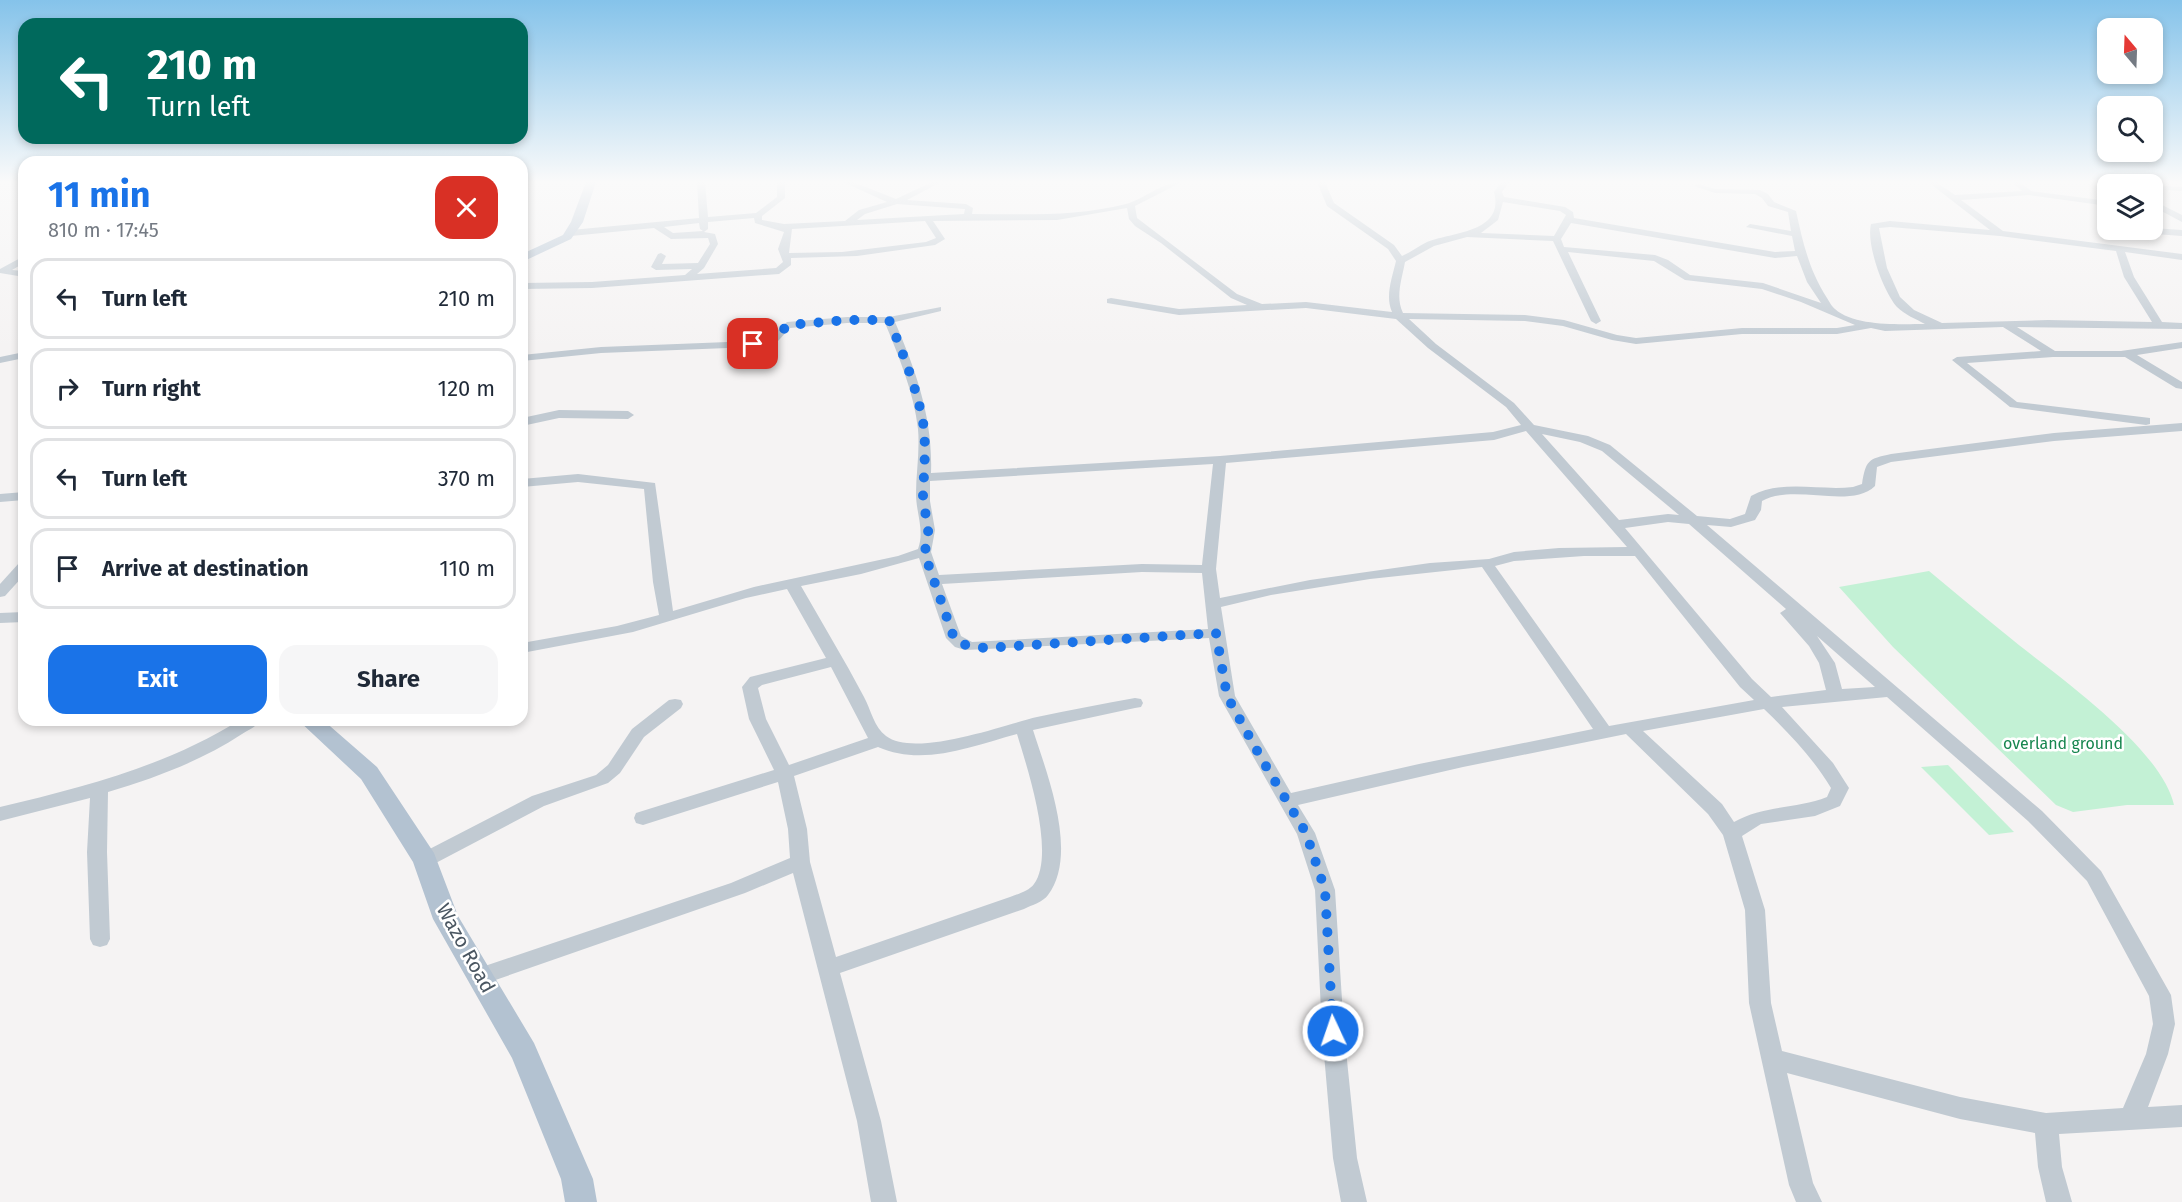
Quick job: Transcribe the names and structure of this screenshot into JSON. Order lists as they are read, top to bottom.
{
  "streets": {
    "main road": ["Wazo Road"]
  },
  "parks": ["overland ground"],
  "north": "top",
  "page": {
    "turn": ["210 m", "Turn left"],
    "heading": ["11 min", "810 m · 17:45"],
    "list": [
      {
        "name": "Turn left",
        "value": "210 m"
      },
      {
        "name": "Turn right",
        "value": "120 m"
      },
      {
        "name": "Turn left",
        "value": "370 m"
      },
      {
        "name": "Arrive at destination",
        "value": "110 m"
      }
    ],
    "buttons": ["Exit", "Share"]
  }
}
